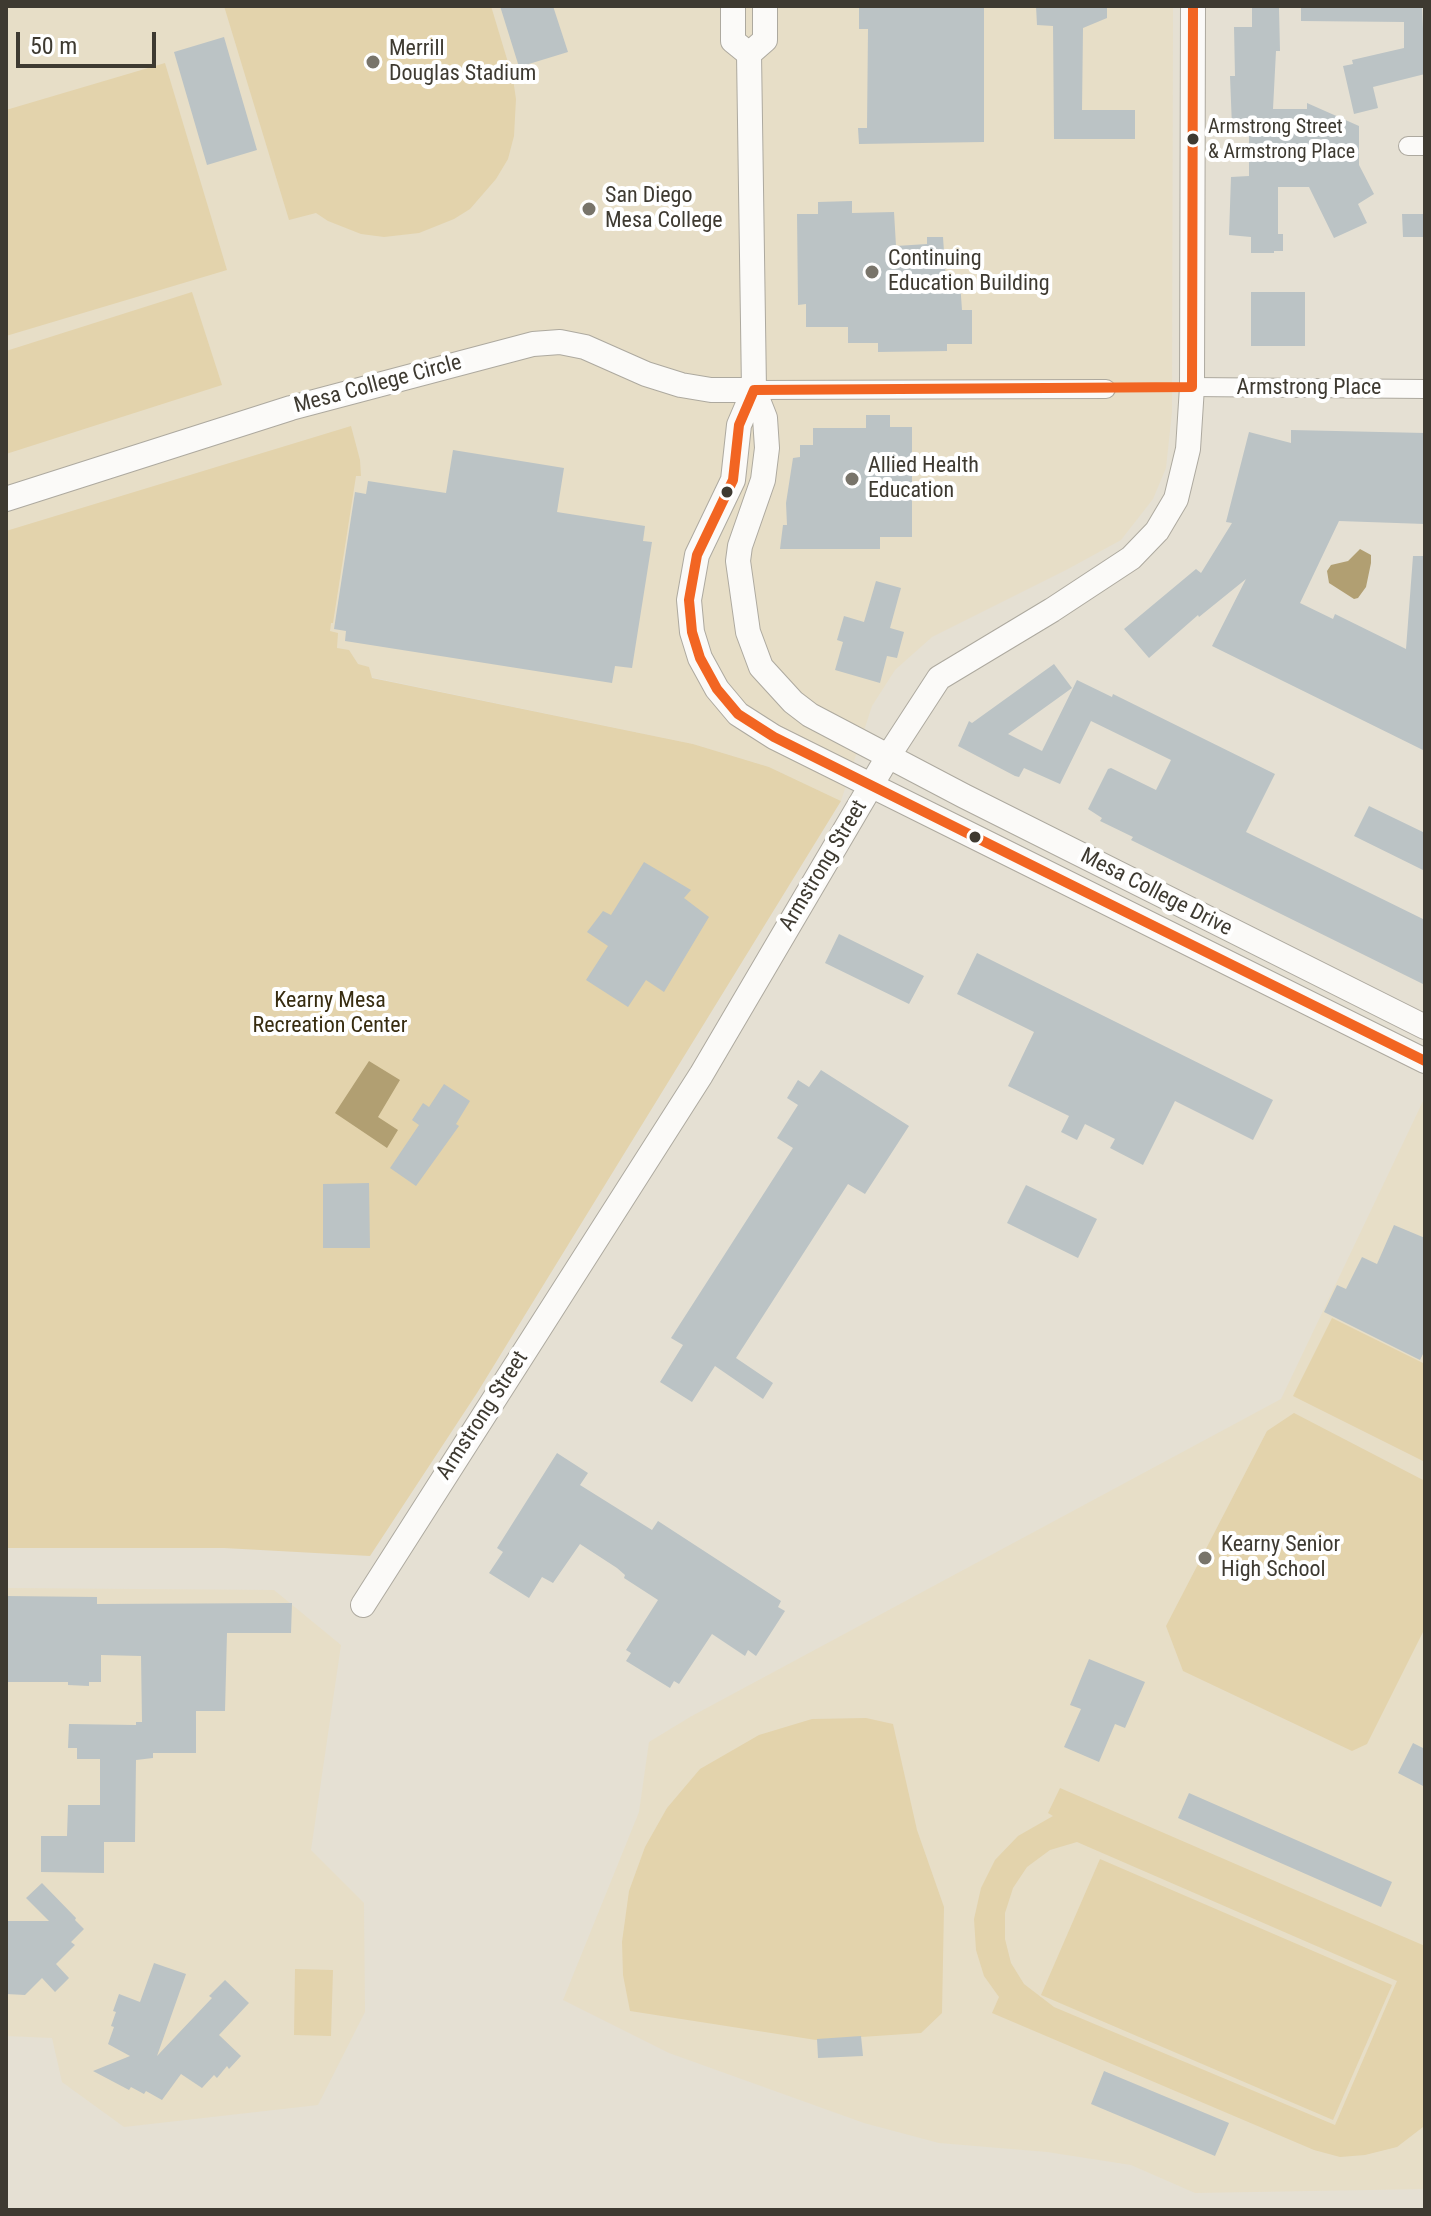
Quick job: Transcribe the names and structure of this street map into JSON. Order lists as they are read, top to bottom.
{
  "streets": {
    "street": [
      "Mesa College Circle",
      "Armstrong Place",
      "Armstrong Street",
      "Mesa College Drive"
    ]
  },
  "crossings": [
    ["Armstrong Place", "Armstrong Street"],
    ["Armstrong Street", "Mesa College Drive"]
  ],
  "parks": ["Kearny Mesa Recreation Center"],
  "places": [
    "Merrill Douglas Stadium",
    "Armstrong Street & Armstrong Place",
    "San Diego Mesa College",
    "Continuing Education Building",
    "Allied Health Education",
    "Kearny Senior High School"
  ],
  "scale_bar": "50 m"
}
